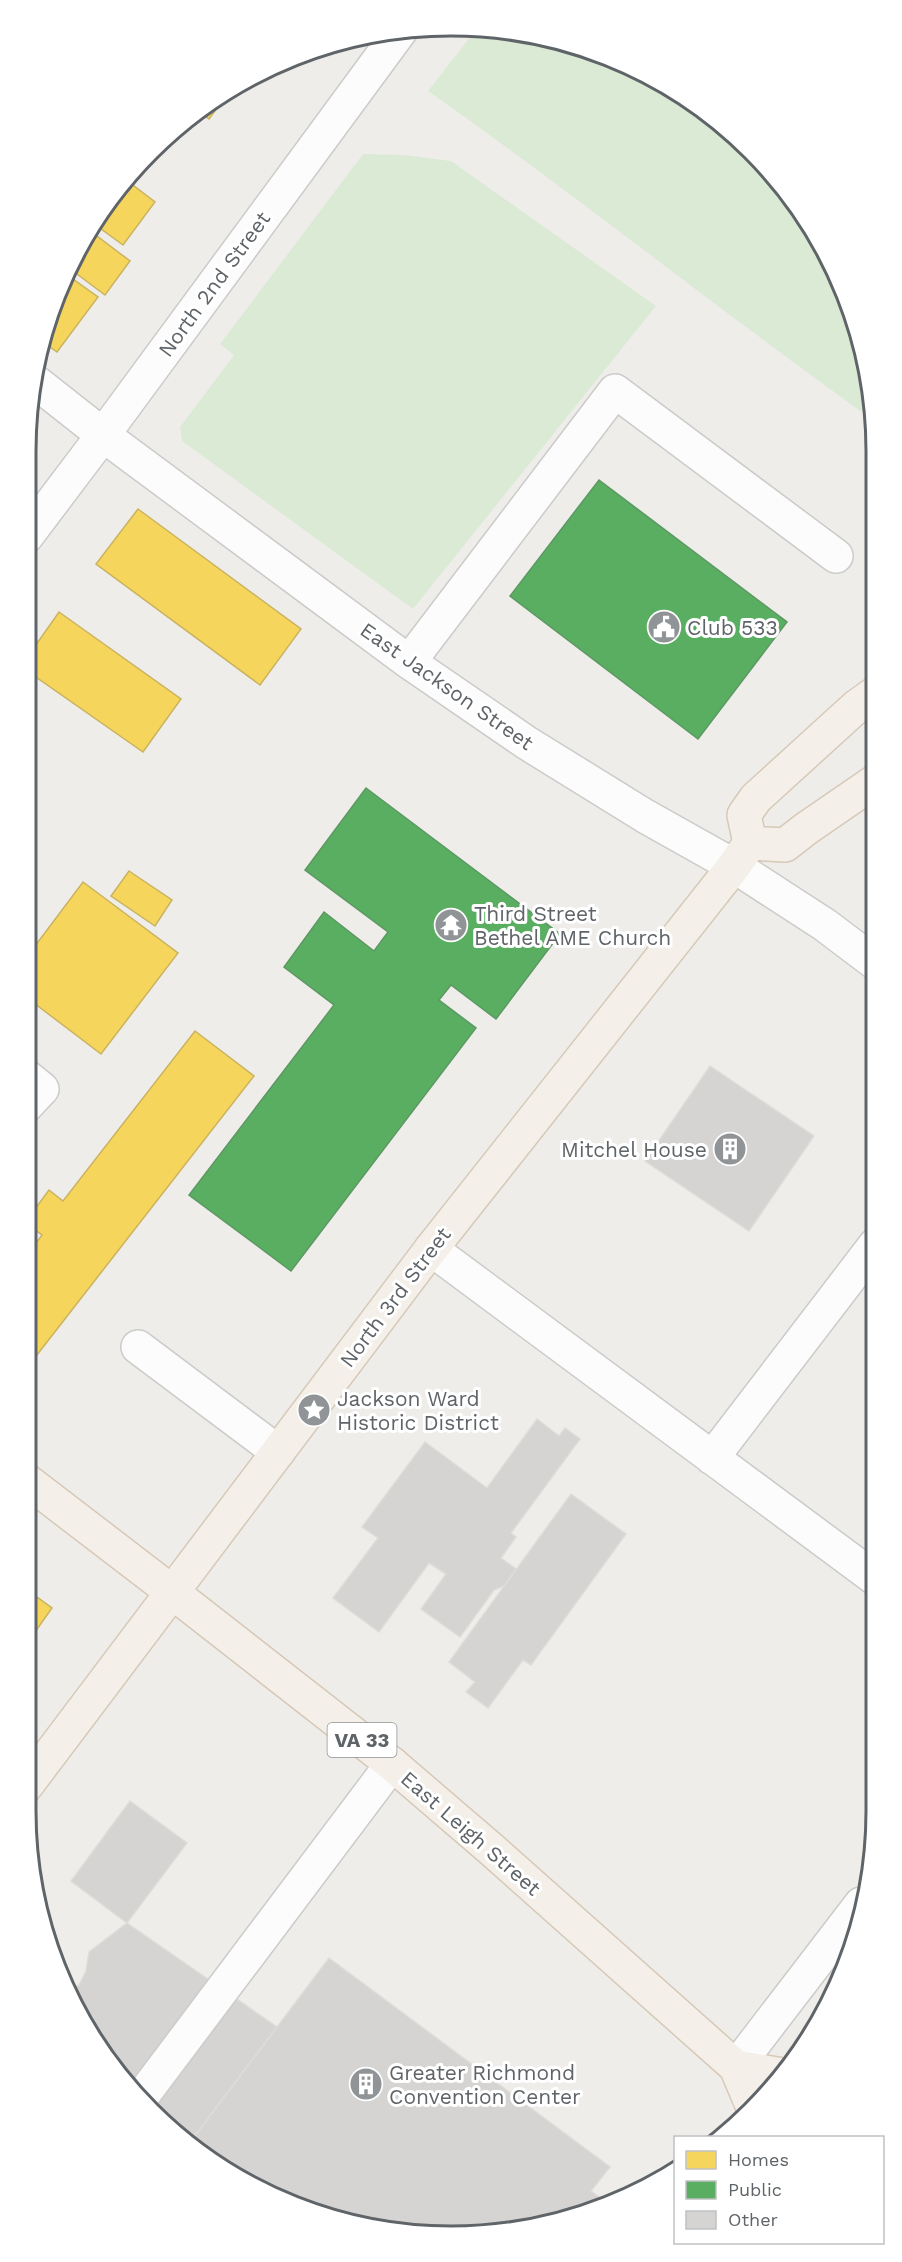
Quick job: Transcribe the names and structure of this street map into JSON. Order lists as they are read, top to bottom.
{
  "streets": {
    "main road": ["North 3rd Street", "VA 33", "East Leigh Street"],
    "street": ["North 2nd Street", "East Jackson Street"]
  },
  "crossings": [
    ["North 2nd Street", "East Jackson Street"],
    ["East Jackson Street", "North 3rd Street"],
    ["North 3rd Street", "East Leigh Street"]
  ],
  "places": {
    "public building": ["Club 533"],
    "temple": ["Third Street Bethel AME Church"],
    "building": ["Mitchel House", "Greater Richmond Convention Center"],
    "place": ["Jackson Ward Historic District"]
  },
  "legend": ["Homes", "Public", "Other"]
}
